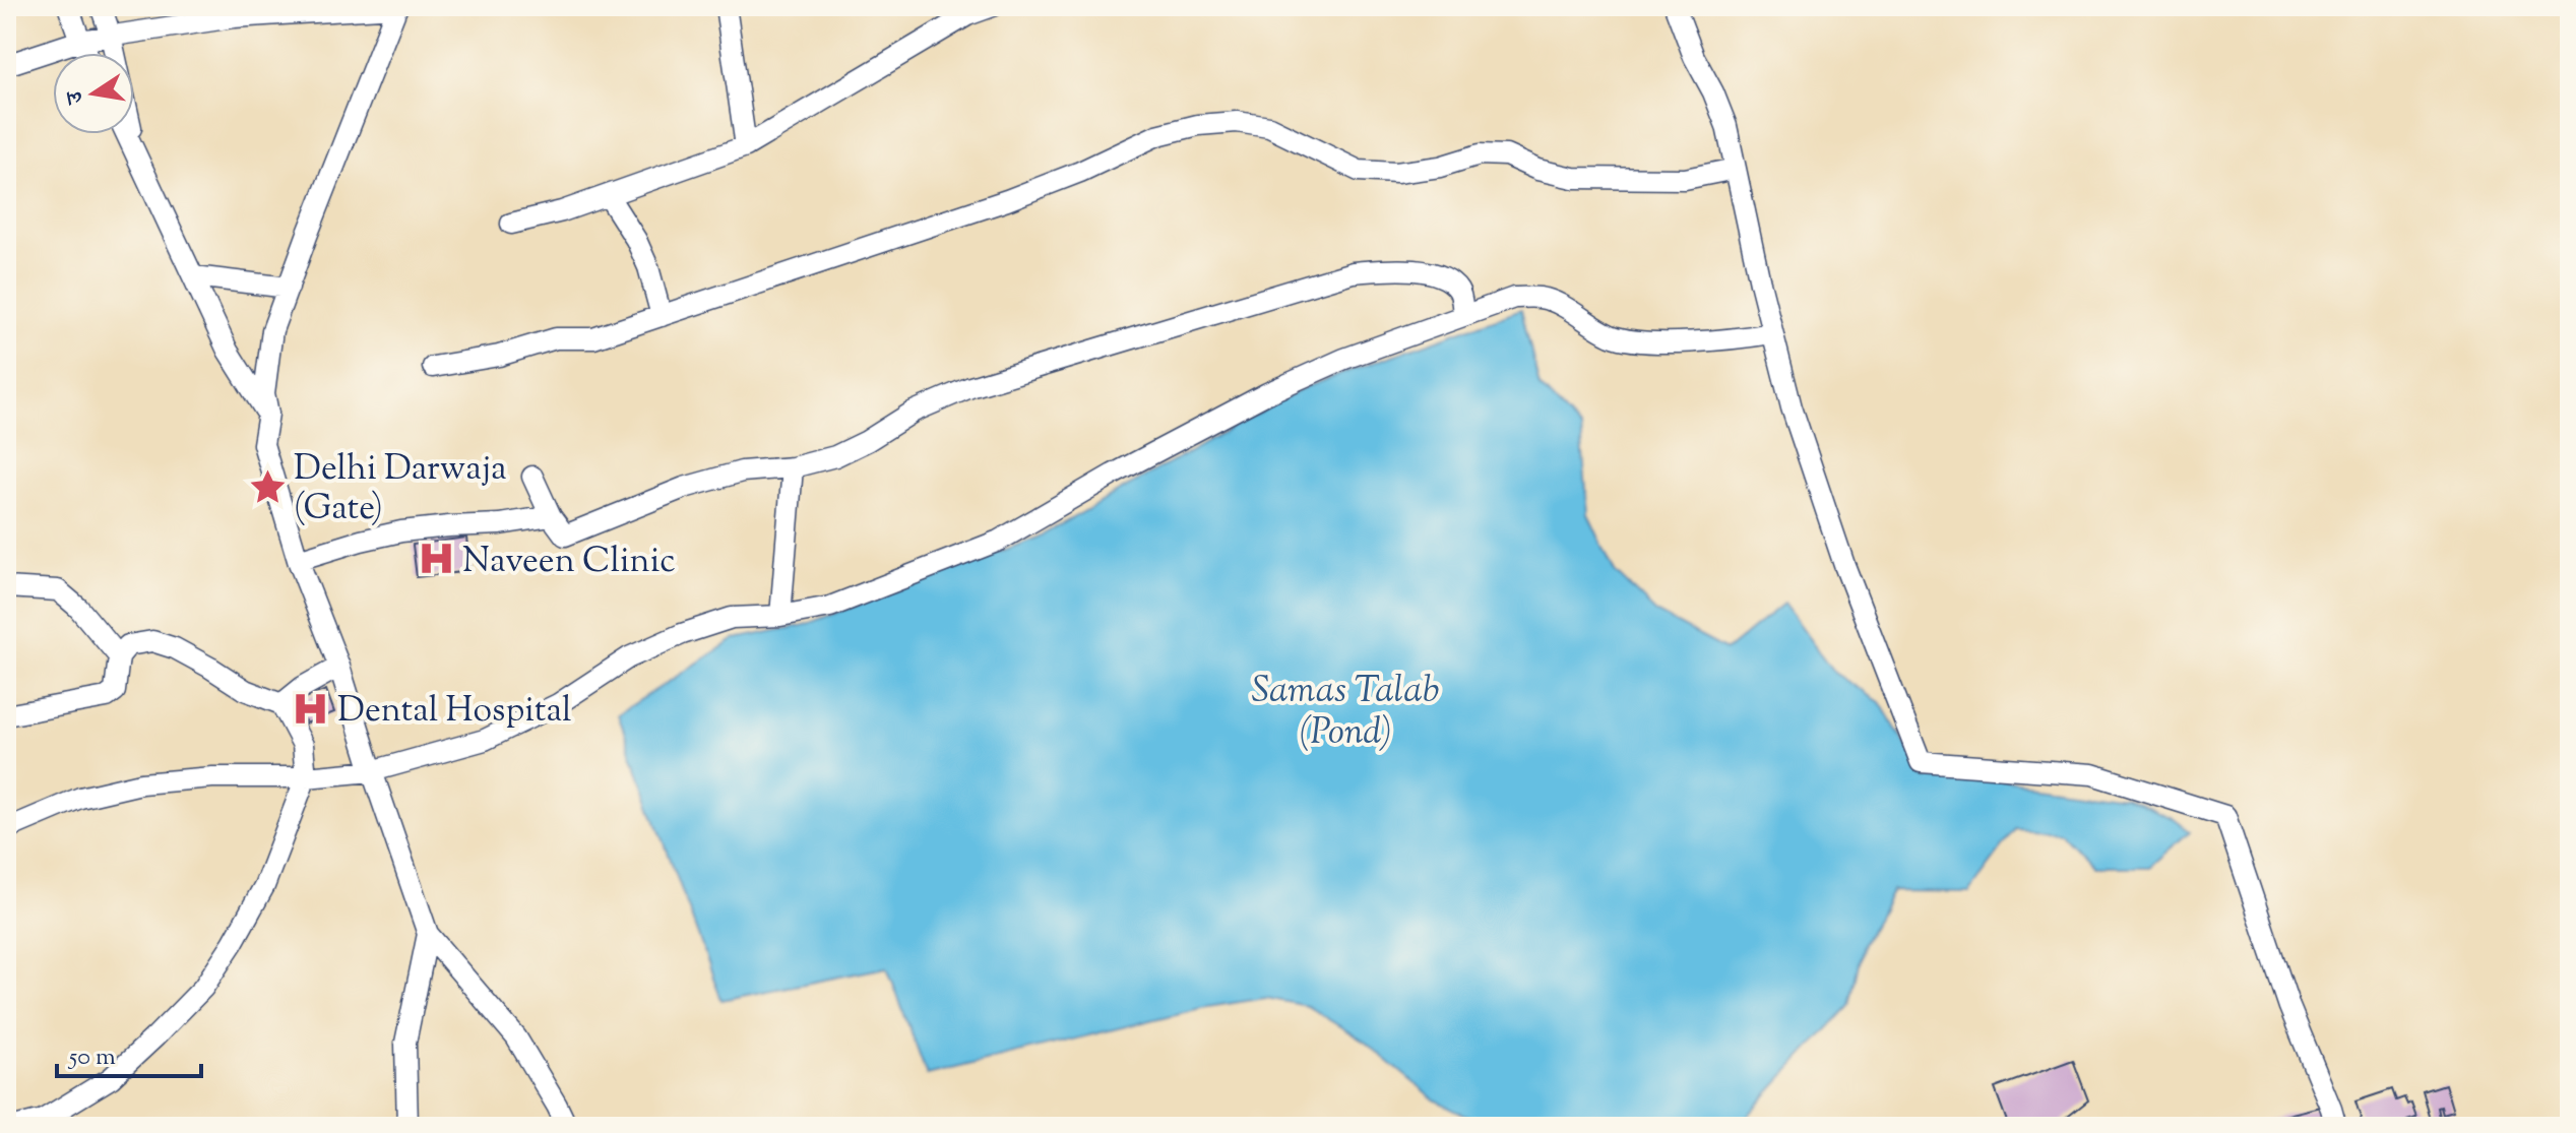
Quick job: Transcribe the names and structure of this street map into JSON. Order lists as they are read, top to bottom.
{
  "water": ["Samas Talab (Pond)"],
  "places": {
    "place": ["Delhi Darwaja (Gate)"],
    "hospital": ["Naveen Clinic", "Dental Hospital"]
  },
  "scale_bar": "50 m",
  "north": "left"
}
